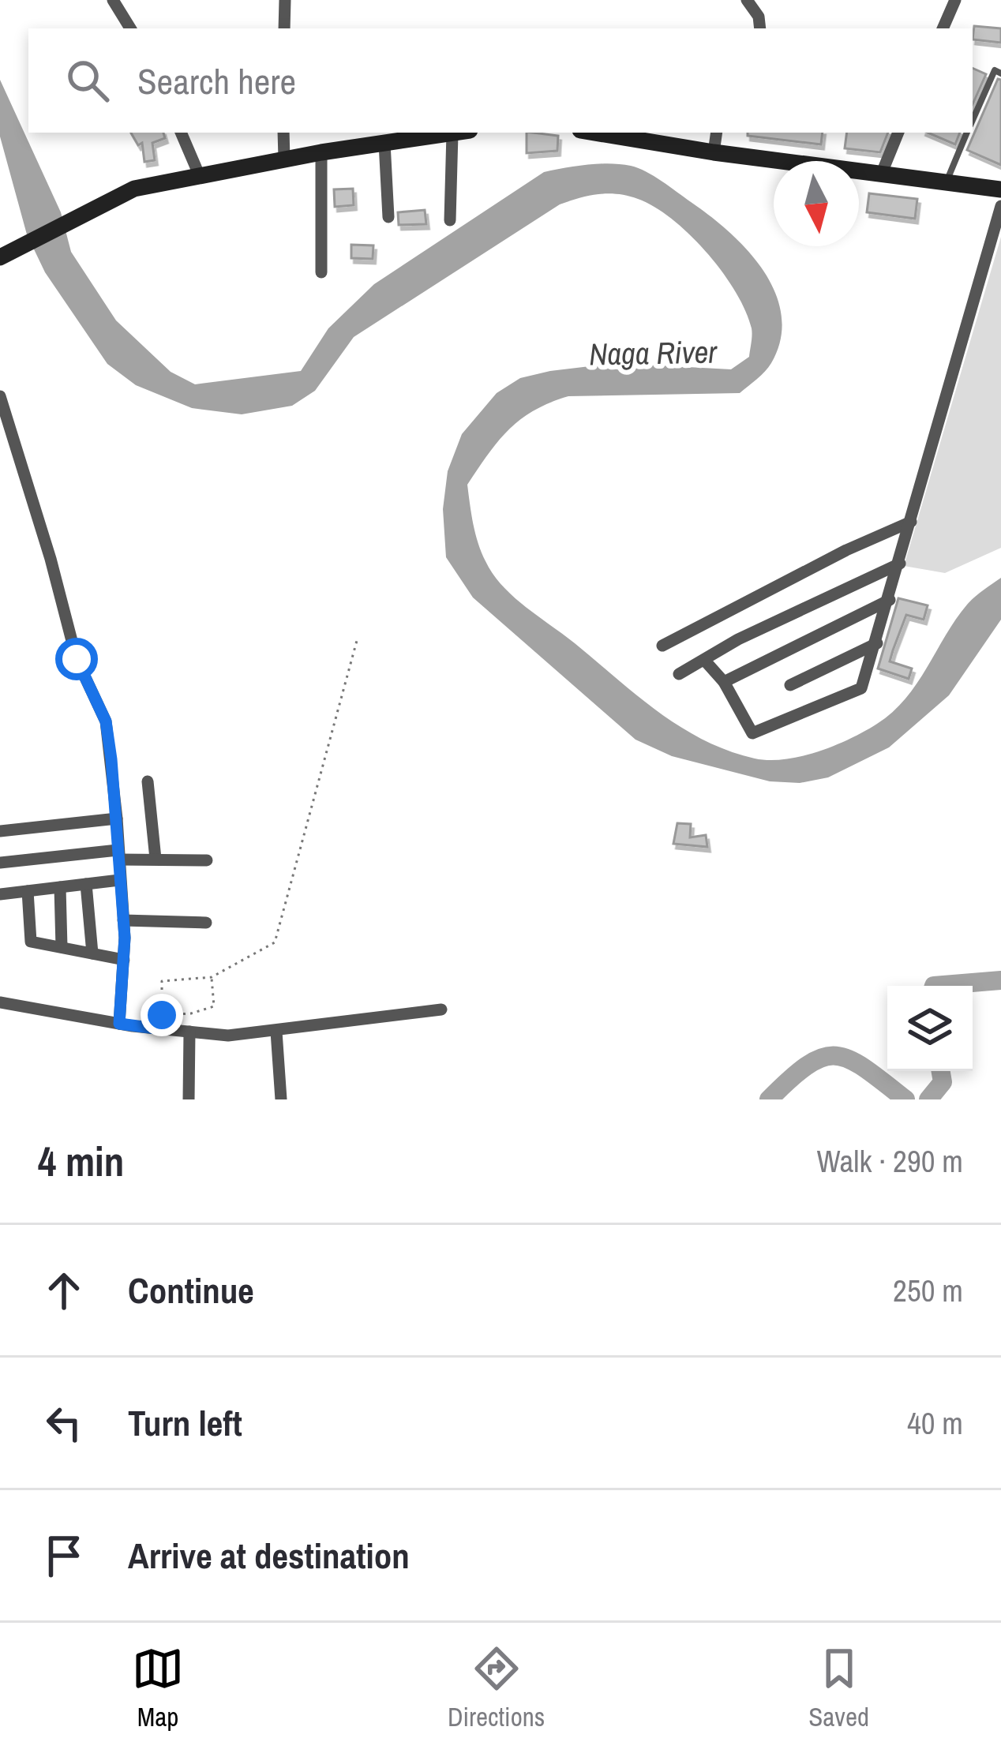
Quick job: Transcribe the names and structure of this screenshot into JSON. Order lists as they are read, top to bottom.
{
  "water": ["Naga River"],
  "north": "bottom",
  "page": {
    "search": "Search here",
    "heading": ["4 min", "Walk · 290 m"],
    "list": [
      ["Continue", "250 m"],
      ["Turn left", "40 m"],
      "Arrive at destination"
    ],
    "nav": ["Map", "Directions", "Saved"]
  }
}
